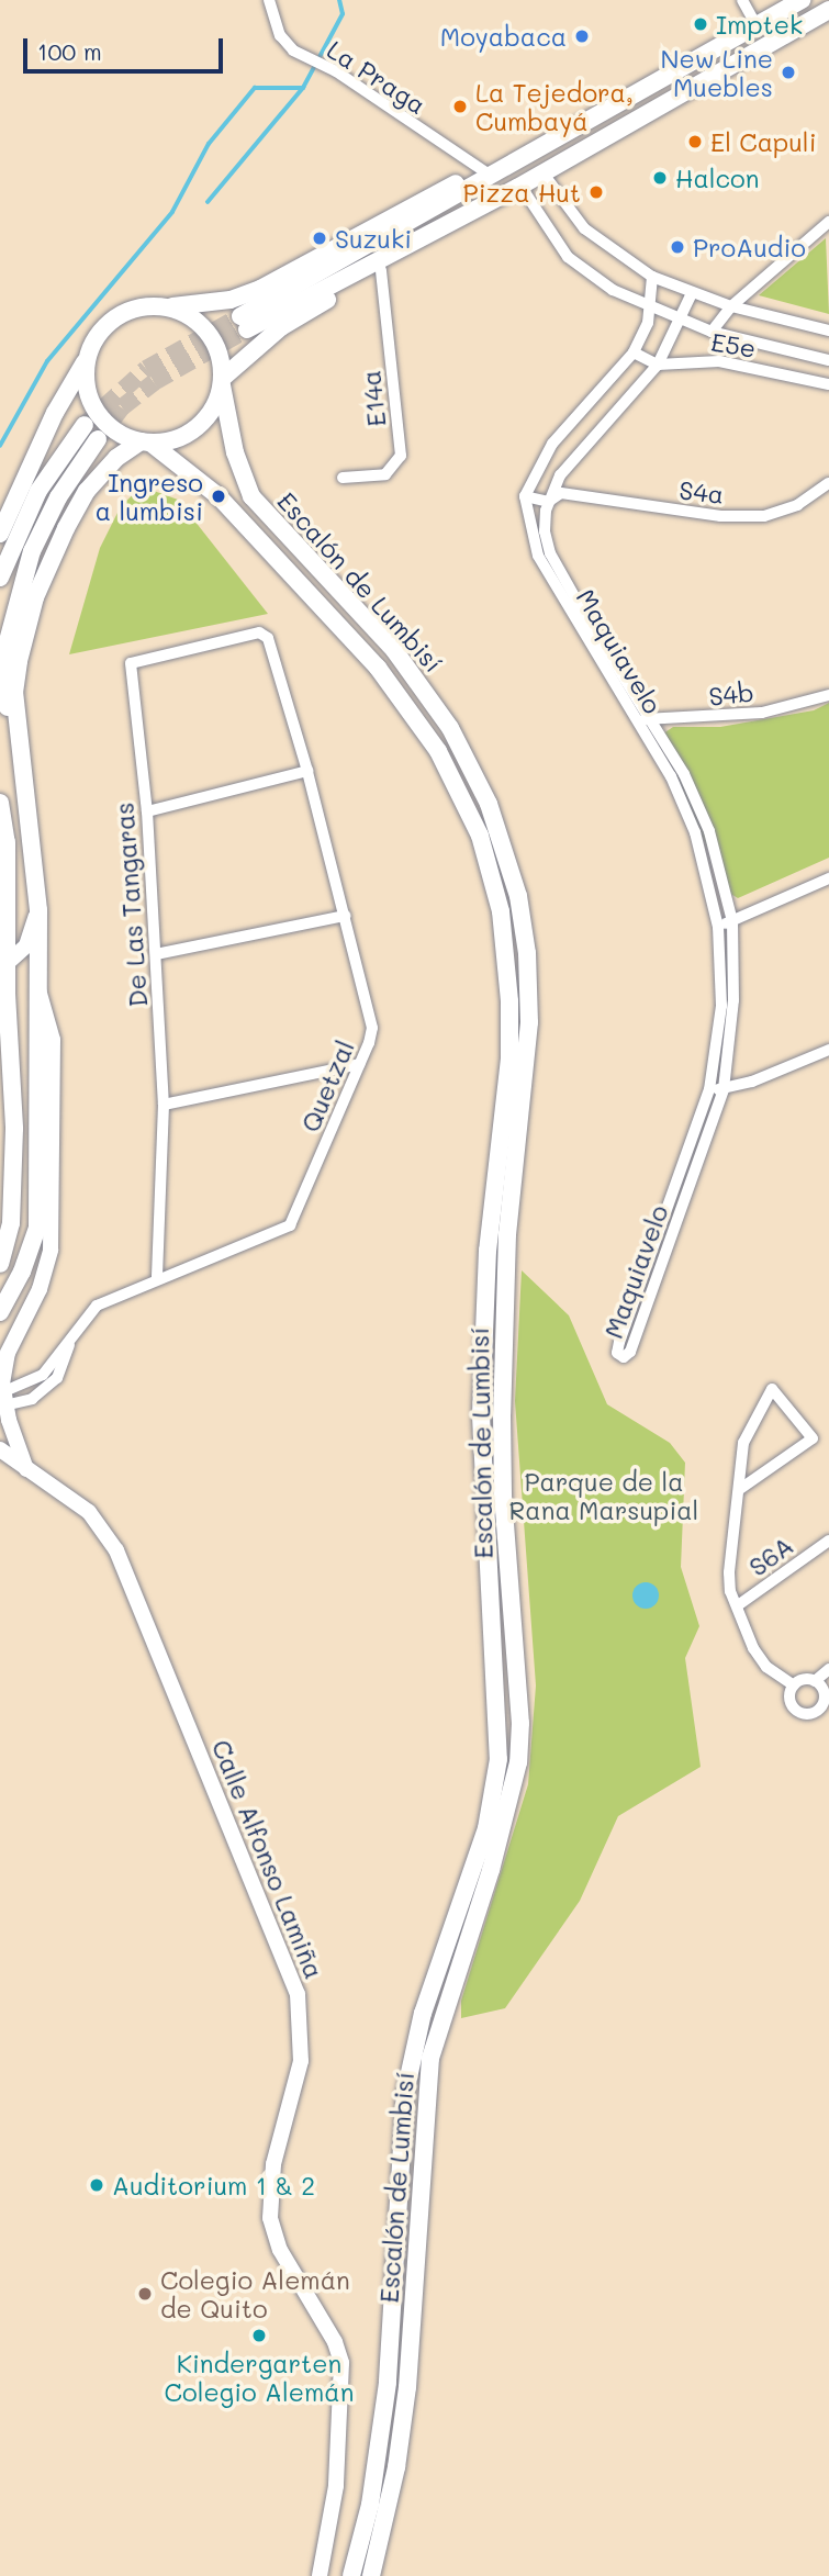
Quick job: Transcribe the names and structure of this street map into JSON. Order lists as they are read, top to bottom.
{
  "streets": {
    "main road": ["Escalón de Lumbisí"],
    "street": [
      "La Praga",
      "E5e",
      "E14a",
      "S4a",
      "Maquiavelo",
      "S4b",
      "De Las Tangaras",
      "Quetzal",
      "S6A",
      "Calle Alfonso Lamiña"
    ]
  },
  "crossings": [
    ["E5e", "Maquiavelo"],
    ["Maquiavelo", "S4b"],
    ["De Las Tangaras", "Quetzal"]
  ],
  "parks": ["Parque de la Rana Marsupial"],
  "places": [
    "Imptek",
    "Moyabaca",
    "New Line Muebles",
    "La Tejedora, Cumbayá",
    "El Capuli",
    "Halcon",
    "Pizza Hut",
    "Suzuki",
    "ProAudio",
    "Ingreso a lumbisi",
    "Auditorium 1 & 2",
    "Colegio Alemán de Quito",
    "Kindergarten Colegio Alemán"
  ],
  "scale_bar": "100 m"
}
